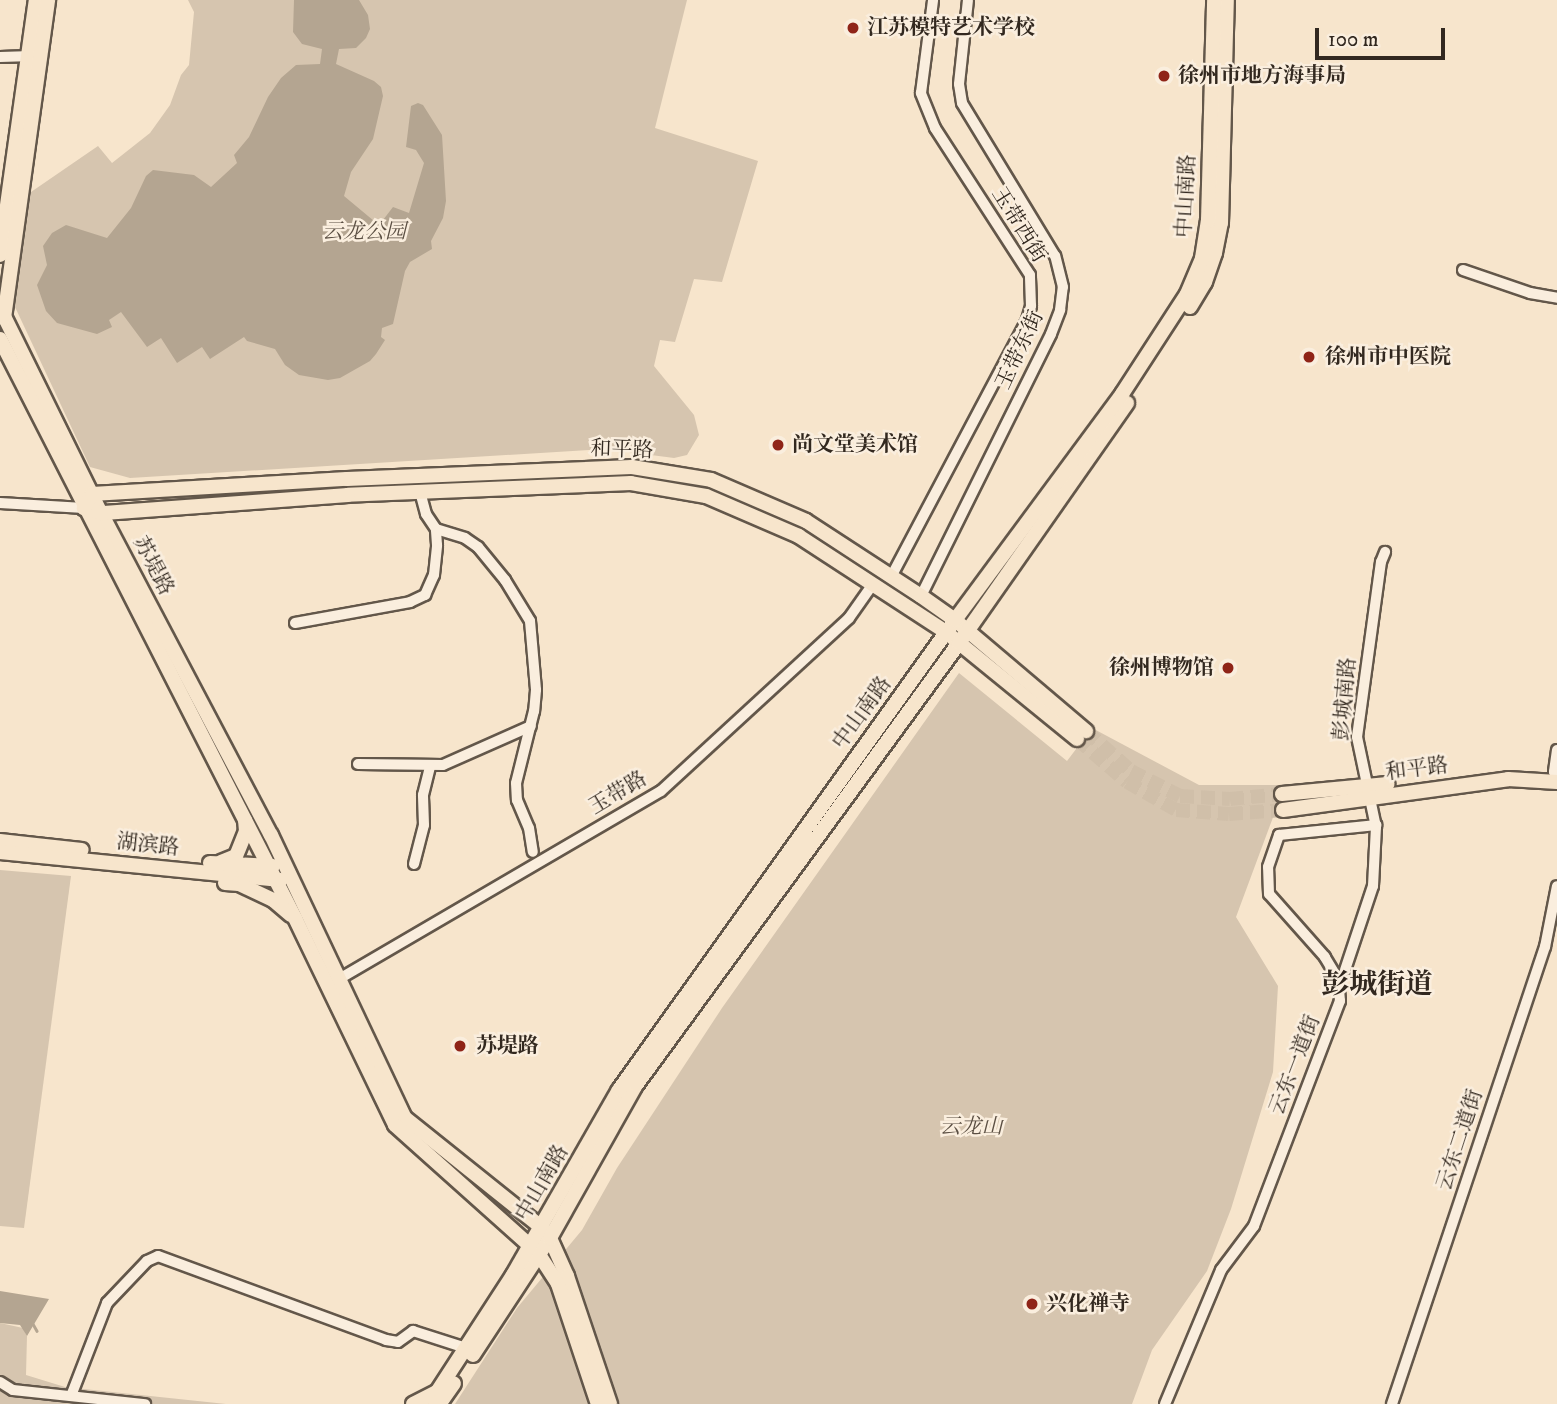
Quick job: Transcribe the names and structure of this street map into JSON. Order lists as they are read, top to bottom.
{
  "streets": {
    "main road": [
      "中山南路",
      "和平路",
      "苏堤路",
      "湖滨路"
    ],
    "street": [
      "玉带西街",
      "玉带东街",
      "彭城南路",
      "玉带路",
      "云东一道街",
      "云东二道街"
    ]
  },
  "crossings": [
    ["中山南路", "和平路"],
    ["中山南路", "苏堤路"],
    ["玉带西街", "和平路"],
    ["玉带东街", "和平路"],
    ["和平路", "苏堤路"],
    ["和平路", "彭城南路"],
    ["和平路", "玉带路"],
    ["苏堤路", "玉带路"],
    ["苏堤路", "湖滨路"],
    ["彭城南路", "云东一道街"]
  ],
  "districts": ["彭城街道"],
  "parks": ["云龙公园", "云龙山"],
  "places": [
    "江苏模特艺术学校",
    "徐州市地方海事局",
    "徐州市中医院",
    "尚文堂美术馆",
    "徐州博物馆",
    "苏堤路",
    "兴化禅寺"
  ],
  "scale_bar": "100 m"
}
